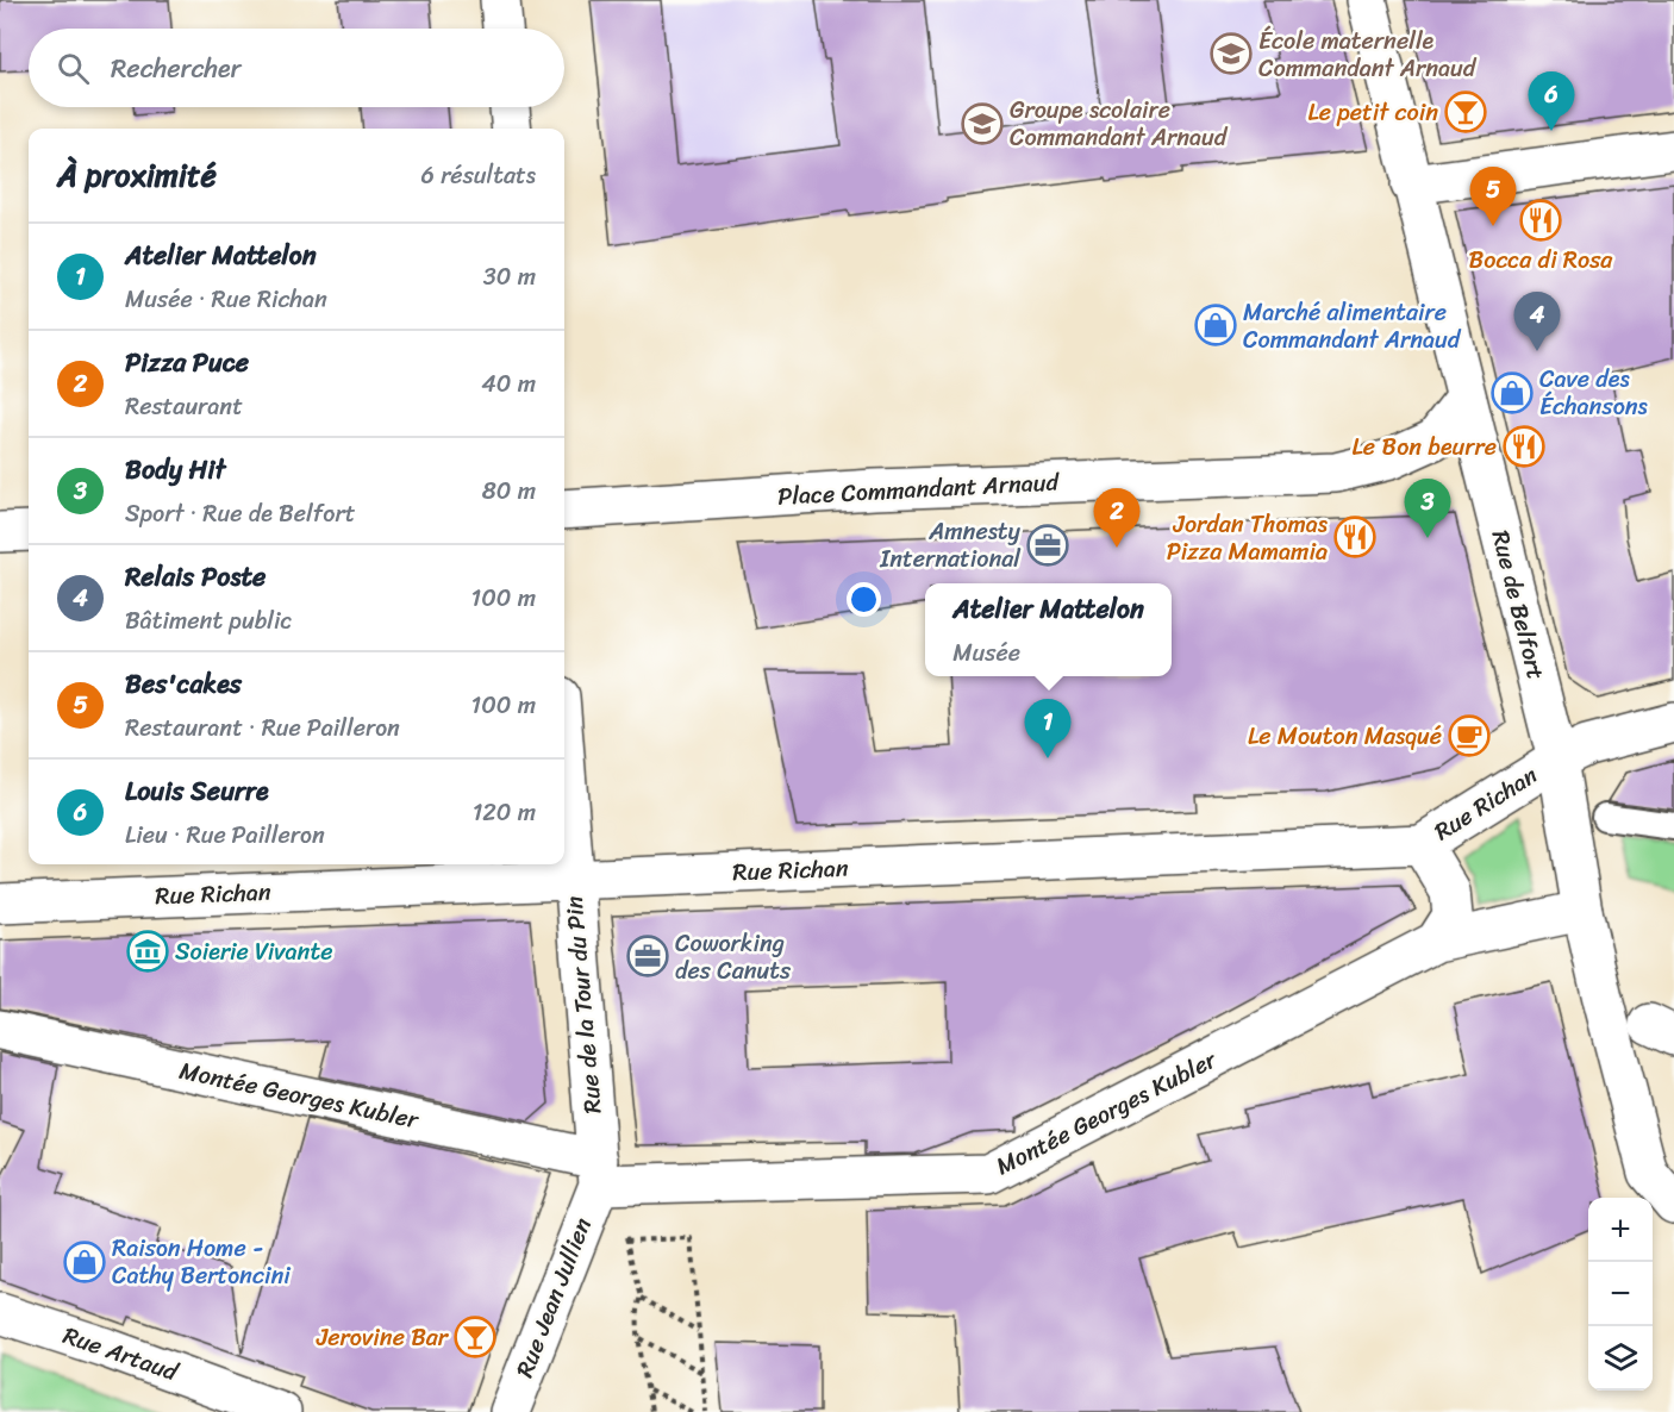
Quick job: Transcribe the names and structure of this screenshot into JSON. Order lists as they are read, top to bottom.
{
  "streets": {
    "street": [
      "Place Commandant Arnaud",
      "Rue de Belfort",
      "Rue Richan",
      "Rue de la Tour du Pin",
      "Montée Georges Kubler",
      "Rue Jean Jullien",
      "Rue Artaud"
    ]
  },
  "crossings": [
    ["Place Commandant Arnaud", "Rue de Belfort"],
    ["Rue de Belfort", "Rue Richan"],
    ["Rue de Belfort", "Montée Georges Kubler"],
    ["Rue Richan", "Rue de la Tour du Pin"],
    ["Rue de la Tour du Pin", "Montée Georges Kubler"],
    ["Rue de la Tour du Pin", "Rue Jean Jullien"],
    ["Montée Georges Kubler", "Rue Jean Jullien"]
  ],
  "places": {
    "school or university": ["École maternelle Commandant Arnaud", "Groupe scolaire Commandant Arnaud"],
    "bar": ["Le petit coin", "Jerovine Bar"],
    "restaurant": ["Bocca di Rosa", "Le Bon beurre", "Jordan Thomas Pizza Mamamia"],
    "shop": ["Marché alimentaire Commandant Arnaud", "Cave des Échansons", "Raison Home - Cathy Bertoncini"],
    "office": ["Amnesty International", "Coworking des Canuts"],
    "cafe": ["Le Mouton Masqué"],
    "museum": ["Soierie Vivante"]
  },
  "page": {
    "search": "Rechercher",
    "pins": [
      "6",
      "5",
      "4",
      "3",
      "2",
      "1"
    ],
    "heading": ["À proximité", "6 résultats"],
    "list": [
      {
        "mark": "1",
        "name": "Atelier Mattelon",
        "note": "Musée · Rue Richan",
        "value": "30 m"
      },
      {
        "mark": "2",
        "name": "Pizza Puce",
        "note": "Restaurant",
        "value": "40 m"
      },
      {
        "mark": "3",
        "name": "Body Hit",
        "note": "Sport · Rue de Belfort",
        "value": "80 m"
      },
      {
        "mark": "4",
        "name": "Relais Poste",
        "note": "Bâtiment public",
        "value": "100 m"
      },
      {
        "mark": "5",
        "name": "Bes'cakes",
        "note": "Restaurant · Rue Pailleron",
        "value": "100 m"
      },
      {
        "mark": "6",
        "name": "Louis Seurre",
        "note": "Lieu · Rue Pailleron",
        "value": "120 m"
      }
    ],
    "popup": ["Atelier Mattelon", "Musée"],
    "map_buttons": ["+", "−"]
  }
}
